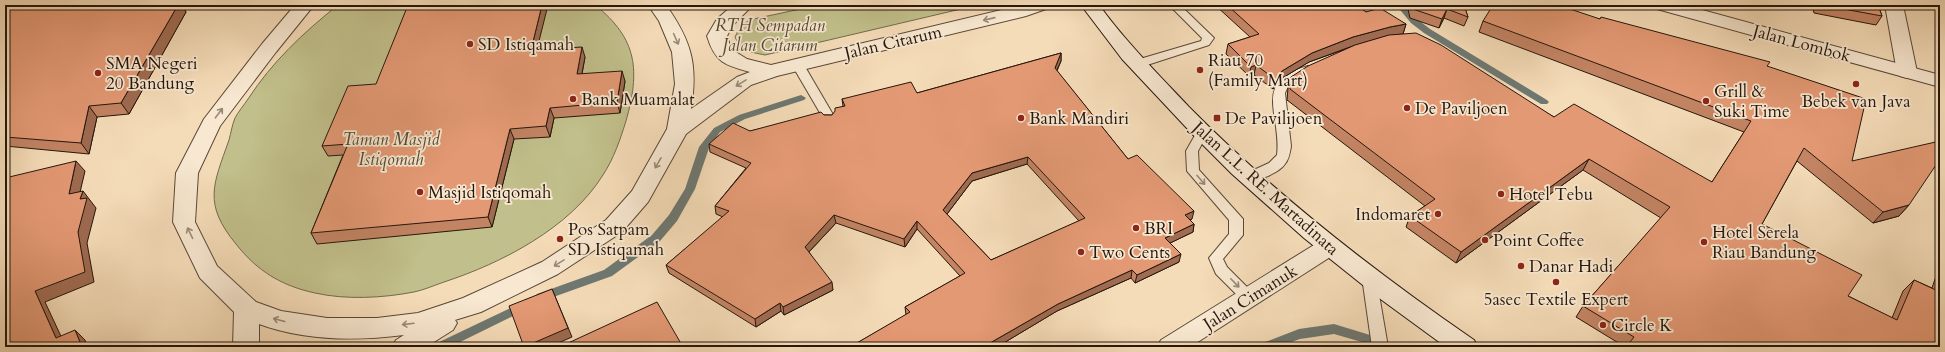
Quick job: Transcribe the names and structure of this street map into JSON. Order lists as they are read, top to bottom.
{
  "streets": {
    "street": [
      "Jalan Citarum",
      "Jalan Lombok",
      "Jalan L.L. RE. Martadinata",
      "Jalan Cimanuk"
    ]
  },
  "crossings": [
    ["Jalan L.L. RE. Martadinata", "Jalan Cimanuk"]
  ],
  "one_way": ["Jalan Citarum"],
  "parks": ["RTH Sempadan Jalan Citarum", "Taman Masjid Istiqomah"],
  "places": {
    "other": [
      "SD Istiqamah",
      "Riau 70 (Family Mart)",
      "SMA Negeri 20 Bandung",
      "Bebek van Java",
      "Bank Muamalat",
      "Grill & Suki Time",
      "De Paviljoen",
      "Bank Mandiri",
      "Masjid Istiqomah",
      "Hotel Tebu",
      "Indomaret",
      "BRI",
      "Pos Satpam SD Istiqamah",
      "Point Coffee",
      "Hotel Serela Riau Bandung",
      "Two Cents",
      "Danar Hadi",
      "5asec Textile Expert",
      "Circle K"
    ],
    "transit": ["De Pavilijoen"]
  }
}
